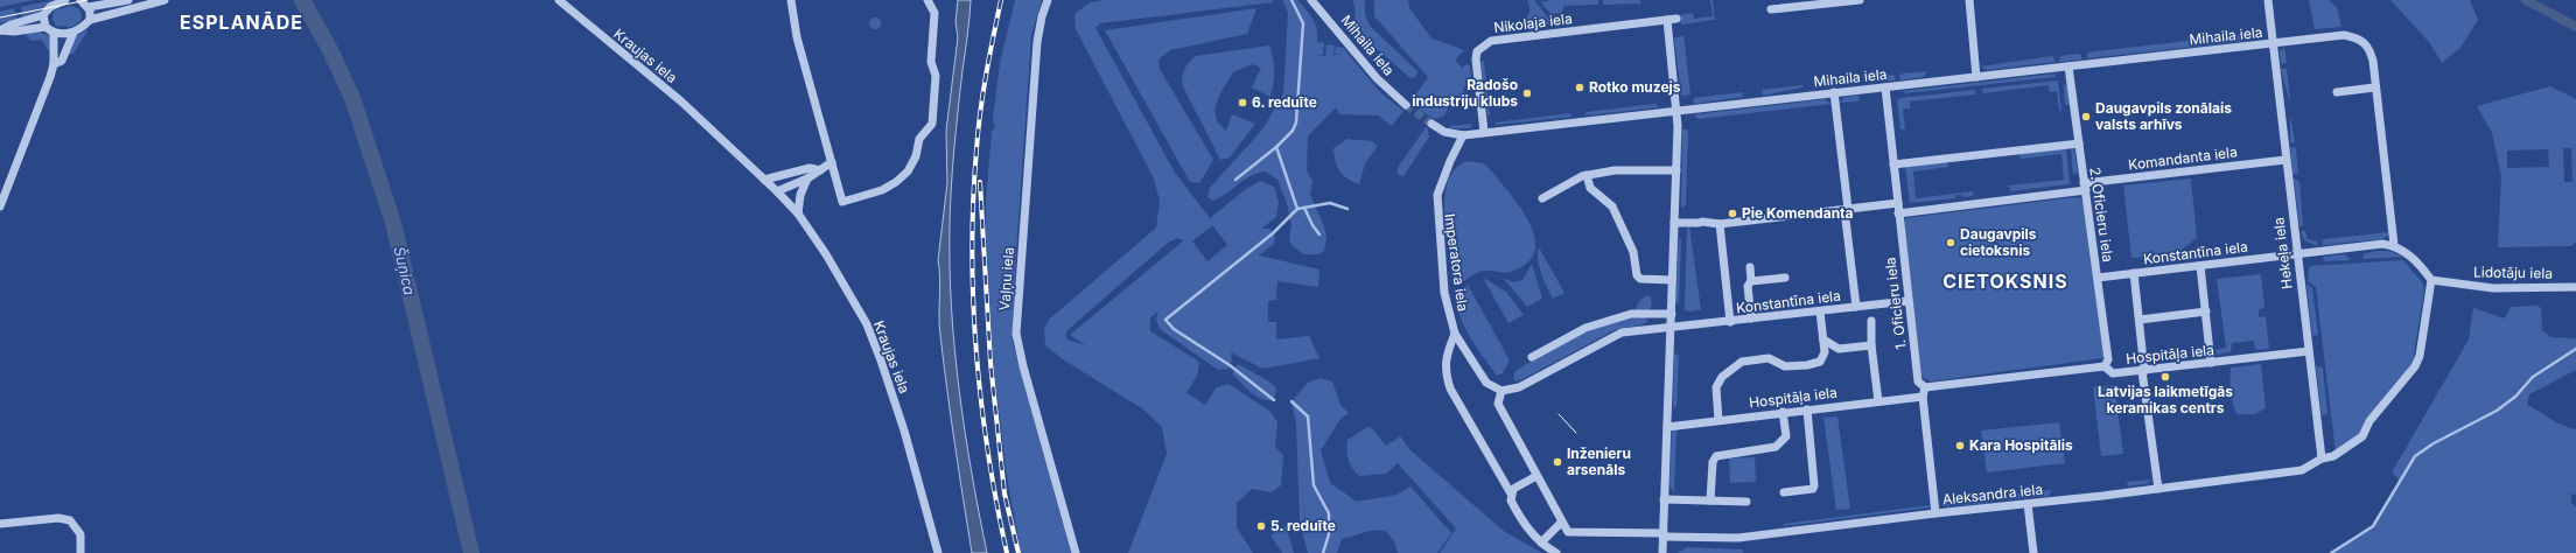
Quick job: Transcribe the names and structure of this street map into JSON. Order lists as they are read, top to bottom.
{
  "streets": {
    "street": [
      "Nikolaja iela",
      "Mihaila iela",
      "Kraujas iela",
      "Komandanta iela",
      "2. Oficieru iela",
      "Konstantīna iela",
      "Hekeļa iela",
      "Imperatora iela",
      "Lidotāju iela",
      "Vaļņu iela",
      "1. Oficieru iela",
      "Hospitāļa iela",
      "Aleksandra iela"
    ]
  },
  "crossings": [
    ["Nikolaja iela", "Mihaila iela"],
    ["Mihaila iela", "2. Oficieru iela"],
    ["Mihaila iela", "Hekeļa iela"],
    ["Mihaila iela", "Imperatora iela"],
    ["Mihaila iela", "1. Oficieru iela"],
    ["Komandanta iela", "2. Oficieru iela"],
    ["Komandanta iela", "Hekeļa iela"],
    ["Komandanta iela", "1. Oficieru iela"],
    ["2. Oficieru iela", "Konstantīna iela"],
    ["2. Oficieru iela", "Hospitāļa iela"],
    ["Konstantīna iela", "Hekeļa iela"],
    ["Konstantīna iela", "1. Oficieru iela"],
    ["Hekeļa iela", "Hospitāļa iela"],
    ["Hekeļa iela", "Aleksandra iela"],
    ["Lidotāju iela", "Aleksandra iela"],
    ["1. Oficieru iela", "Hospitāļa iela"],
    ["1. Oficieru iela", "Aleksandra iela"]
  ],
  "districts": ["ESPLANĀDE", "CIETOKSNIS"],
  "water": ["Šuņica"],
  "places": [
    "Rotko muzejs",
    "Radošo industriju klubs",
    "6. reduīte",
    "Daugavpils zonālais valsts arhīvs",
    "Pie Komendanta",
    "Daugavpils cietoksnis",
    "Latvijas laikmetīgās keramikas centrs",
    "Kara Hospitālis",
    "Inženieru arsenāls",
    "5. reduīte"
  ]
}
